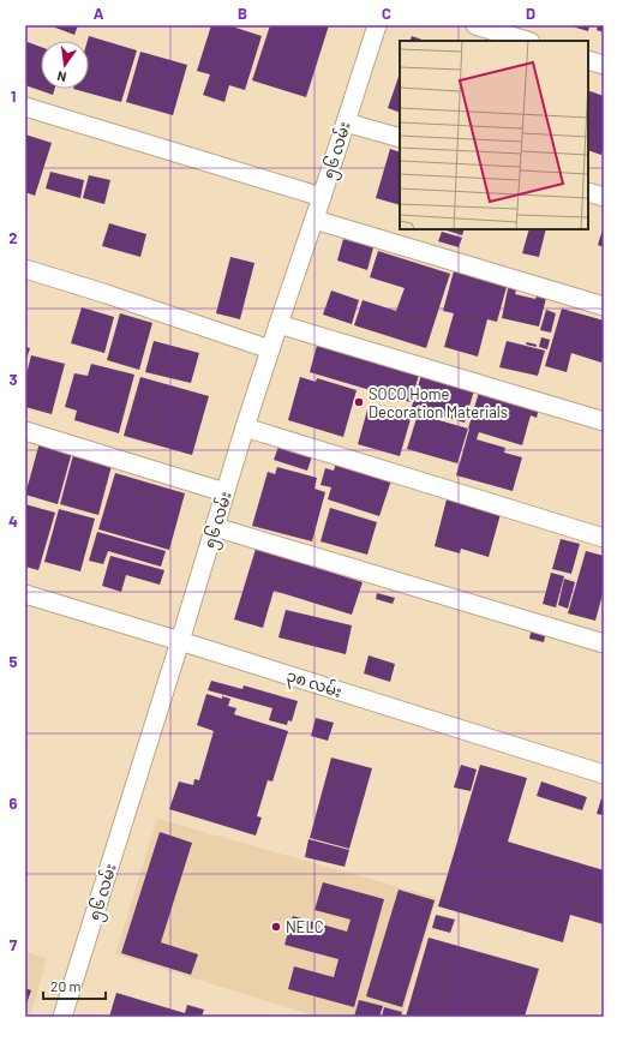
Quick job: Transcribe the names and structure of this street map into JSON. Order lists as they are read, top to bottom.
{
  "streets": {
    "street": ["၅၆ လမ်း", "၃၈ လမ်း"]
  },
  "crossings": [
    ["၅၆ လမ်း", "၃၈ လမ်း"]
  ],
  "places": ["SOCO Home Decoration Materials", "NELC"],
  "scale_bar": "20 m",
  "north": "bottom",
  "grid": {
    "columns": [
      "A",
      "B",
      "C",
      "D"
    ],
    "rows": [
      "1",
      "2",
      "3",
      "4",
      "5",
      "6",
      "7"
    ]
  }
}
